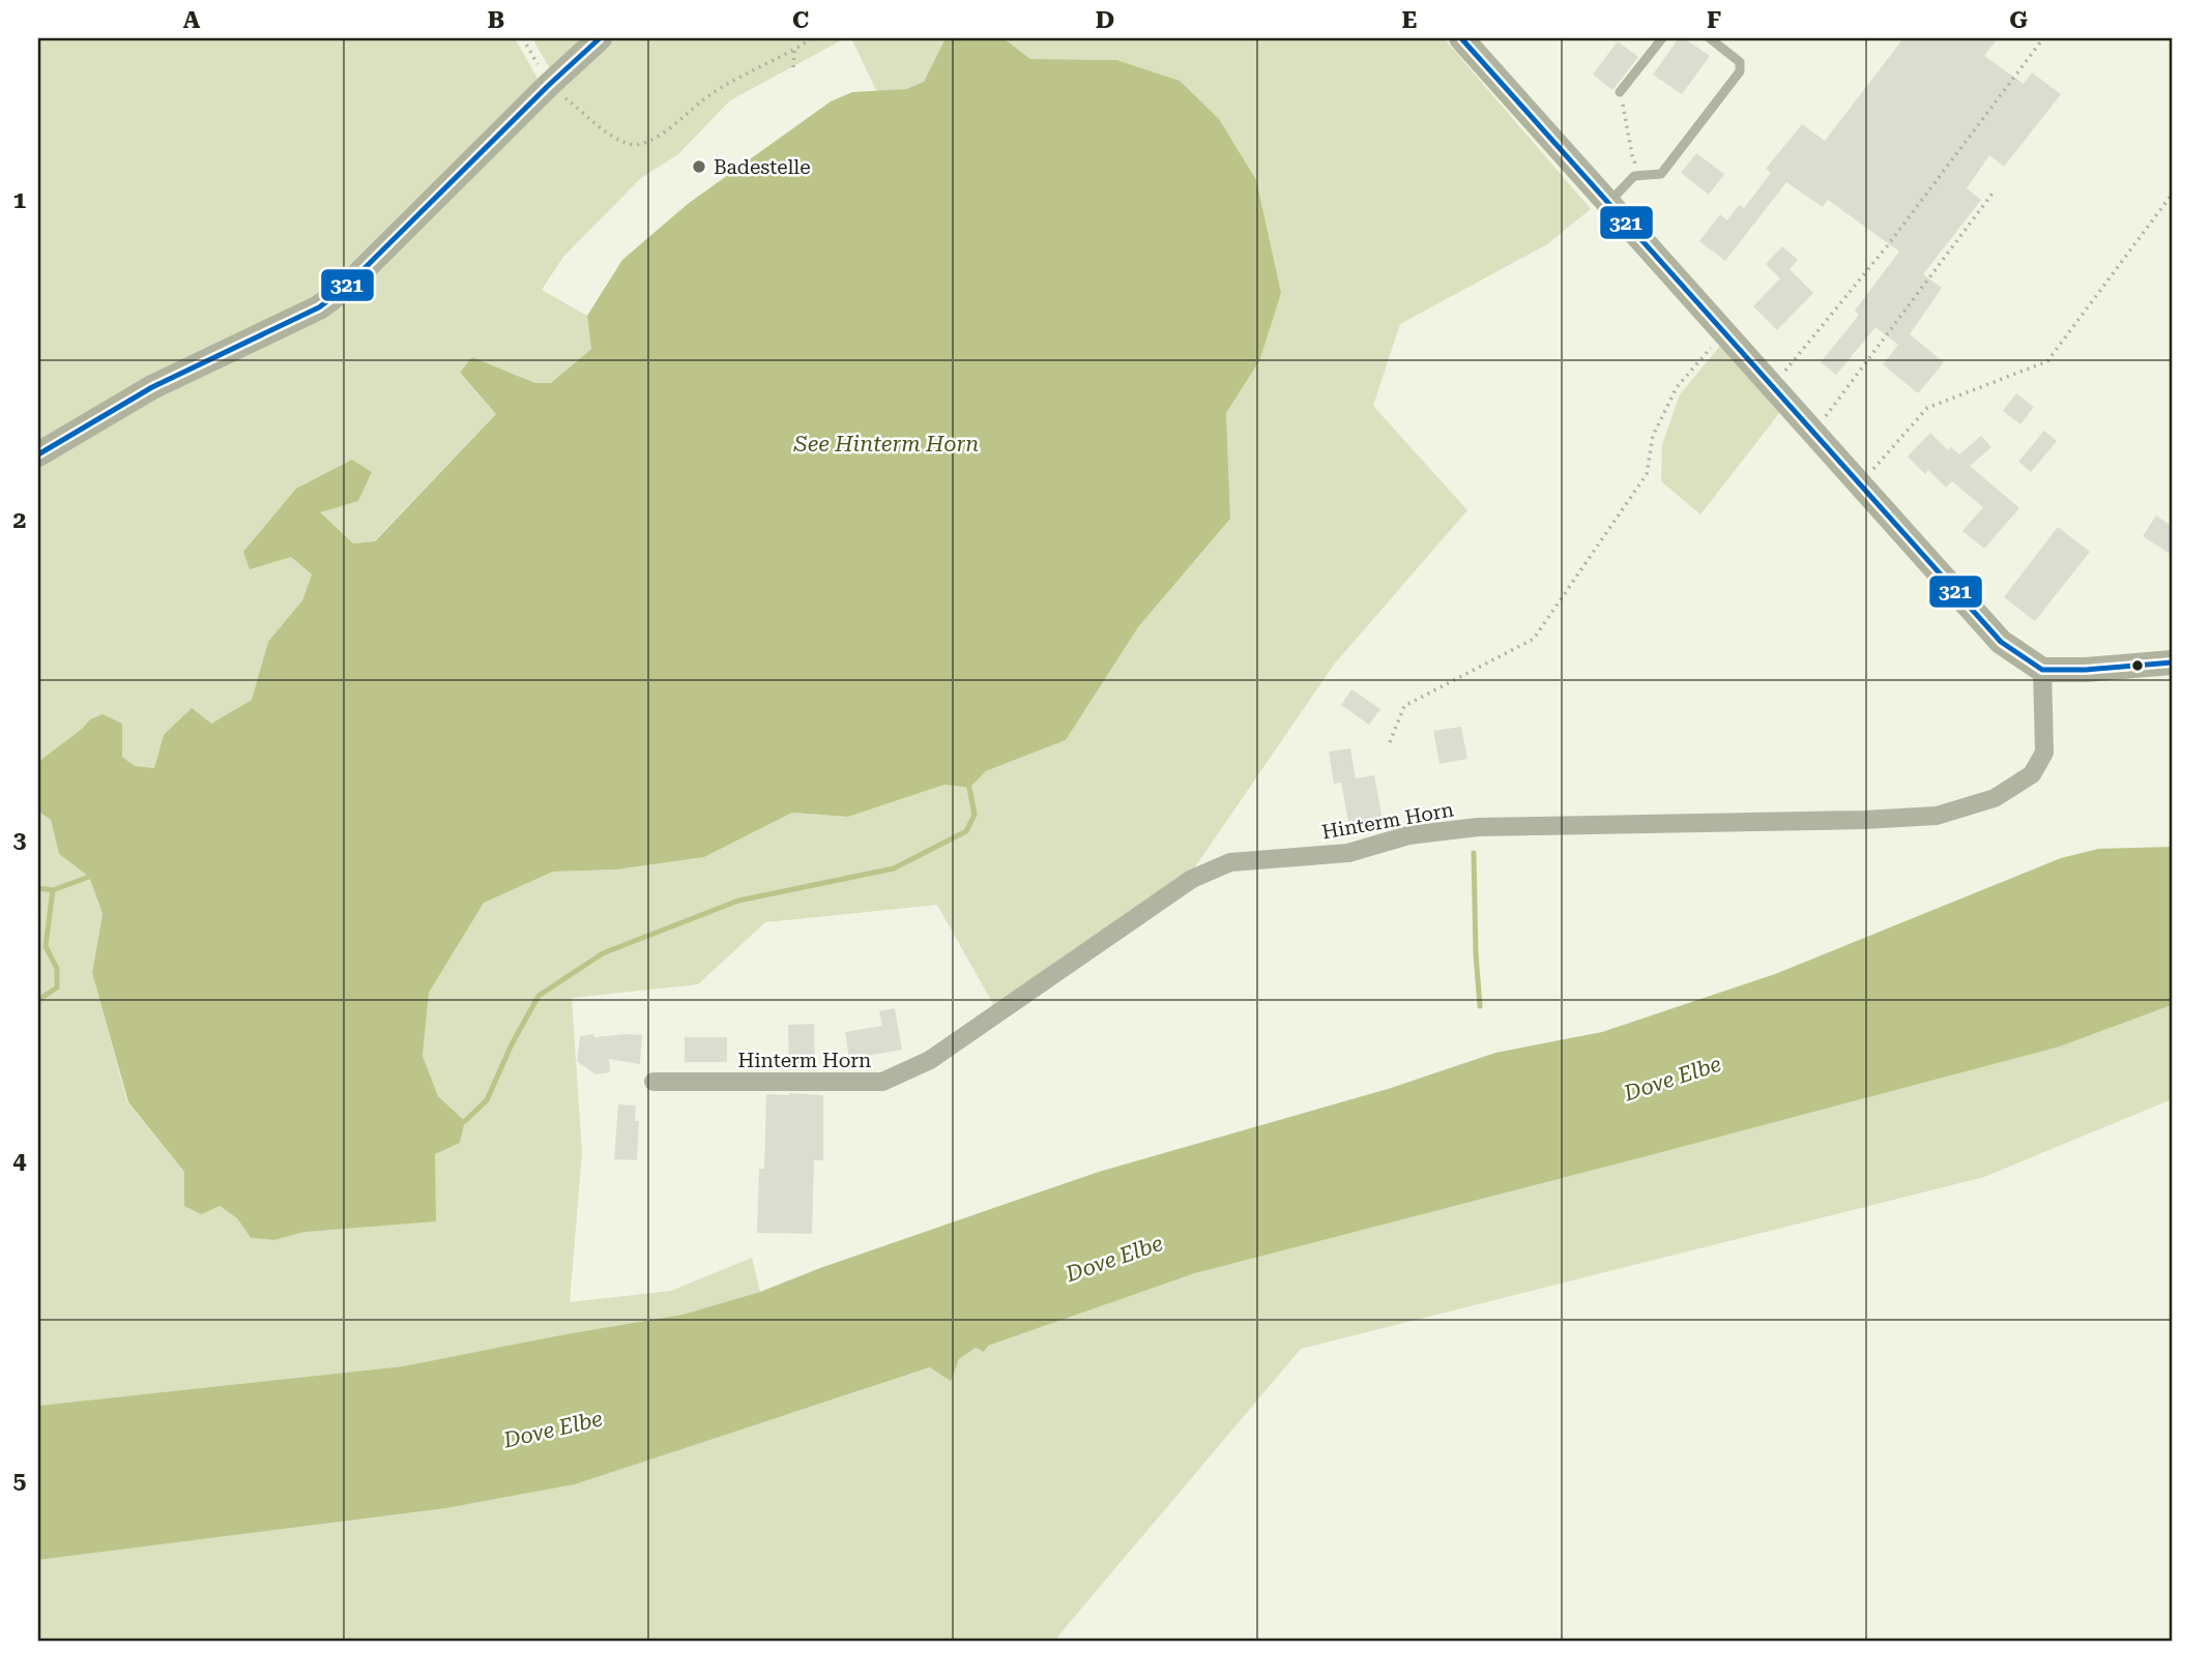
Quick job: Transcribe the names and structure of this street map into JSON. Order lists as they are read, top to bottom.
{
  "streets": {
    "street": ["Hinterm Horn"]
  },
  "water": ["See Hinterm Horn", "Dove Elbe"],
  "places": ["Badestelle"],
  "lines": ["transit line 321"],
  "grid": {
    "columns": [
      "A",
      "B",
      "C",
      "D",
      "E",
      "F",
      "G"
    ],
    "rows": [
      "1",
      "2",
      "3",
      "4",
      "5"
    ]
  }
}
